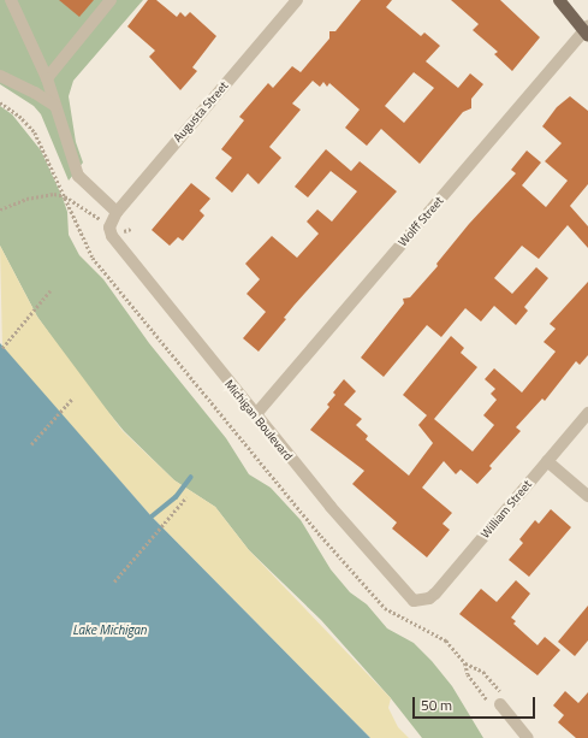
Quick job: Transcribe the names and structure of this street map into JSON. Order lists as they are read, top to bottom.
{
  "streets": {
    "street": [
      "Augusta Street",
      "Wolff Street",
      "Michigan Boulevard",
      "William Street"
    ]
  },
  "crossings": [
    ["Augusta Street", "Michigan Boulevard"],
    ["Wolff Street", "Michigan Boulevard"],
    ["Michigan Boulevard", "William Street"]
  ],
  "water": ["Lake Michigan"],
  "scale_bar": "50 m"
}
